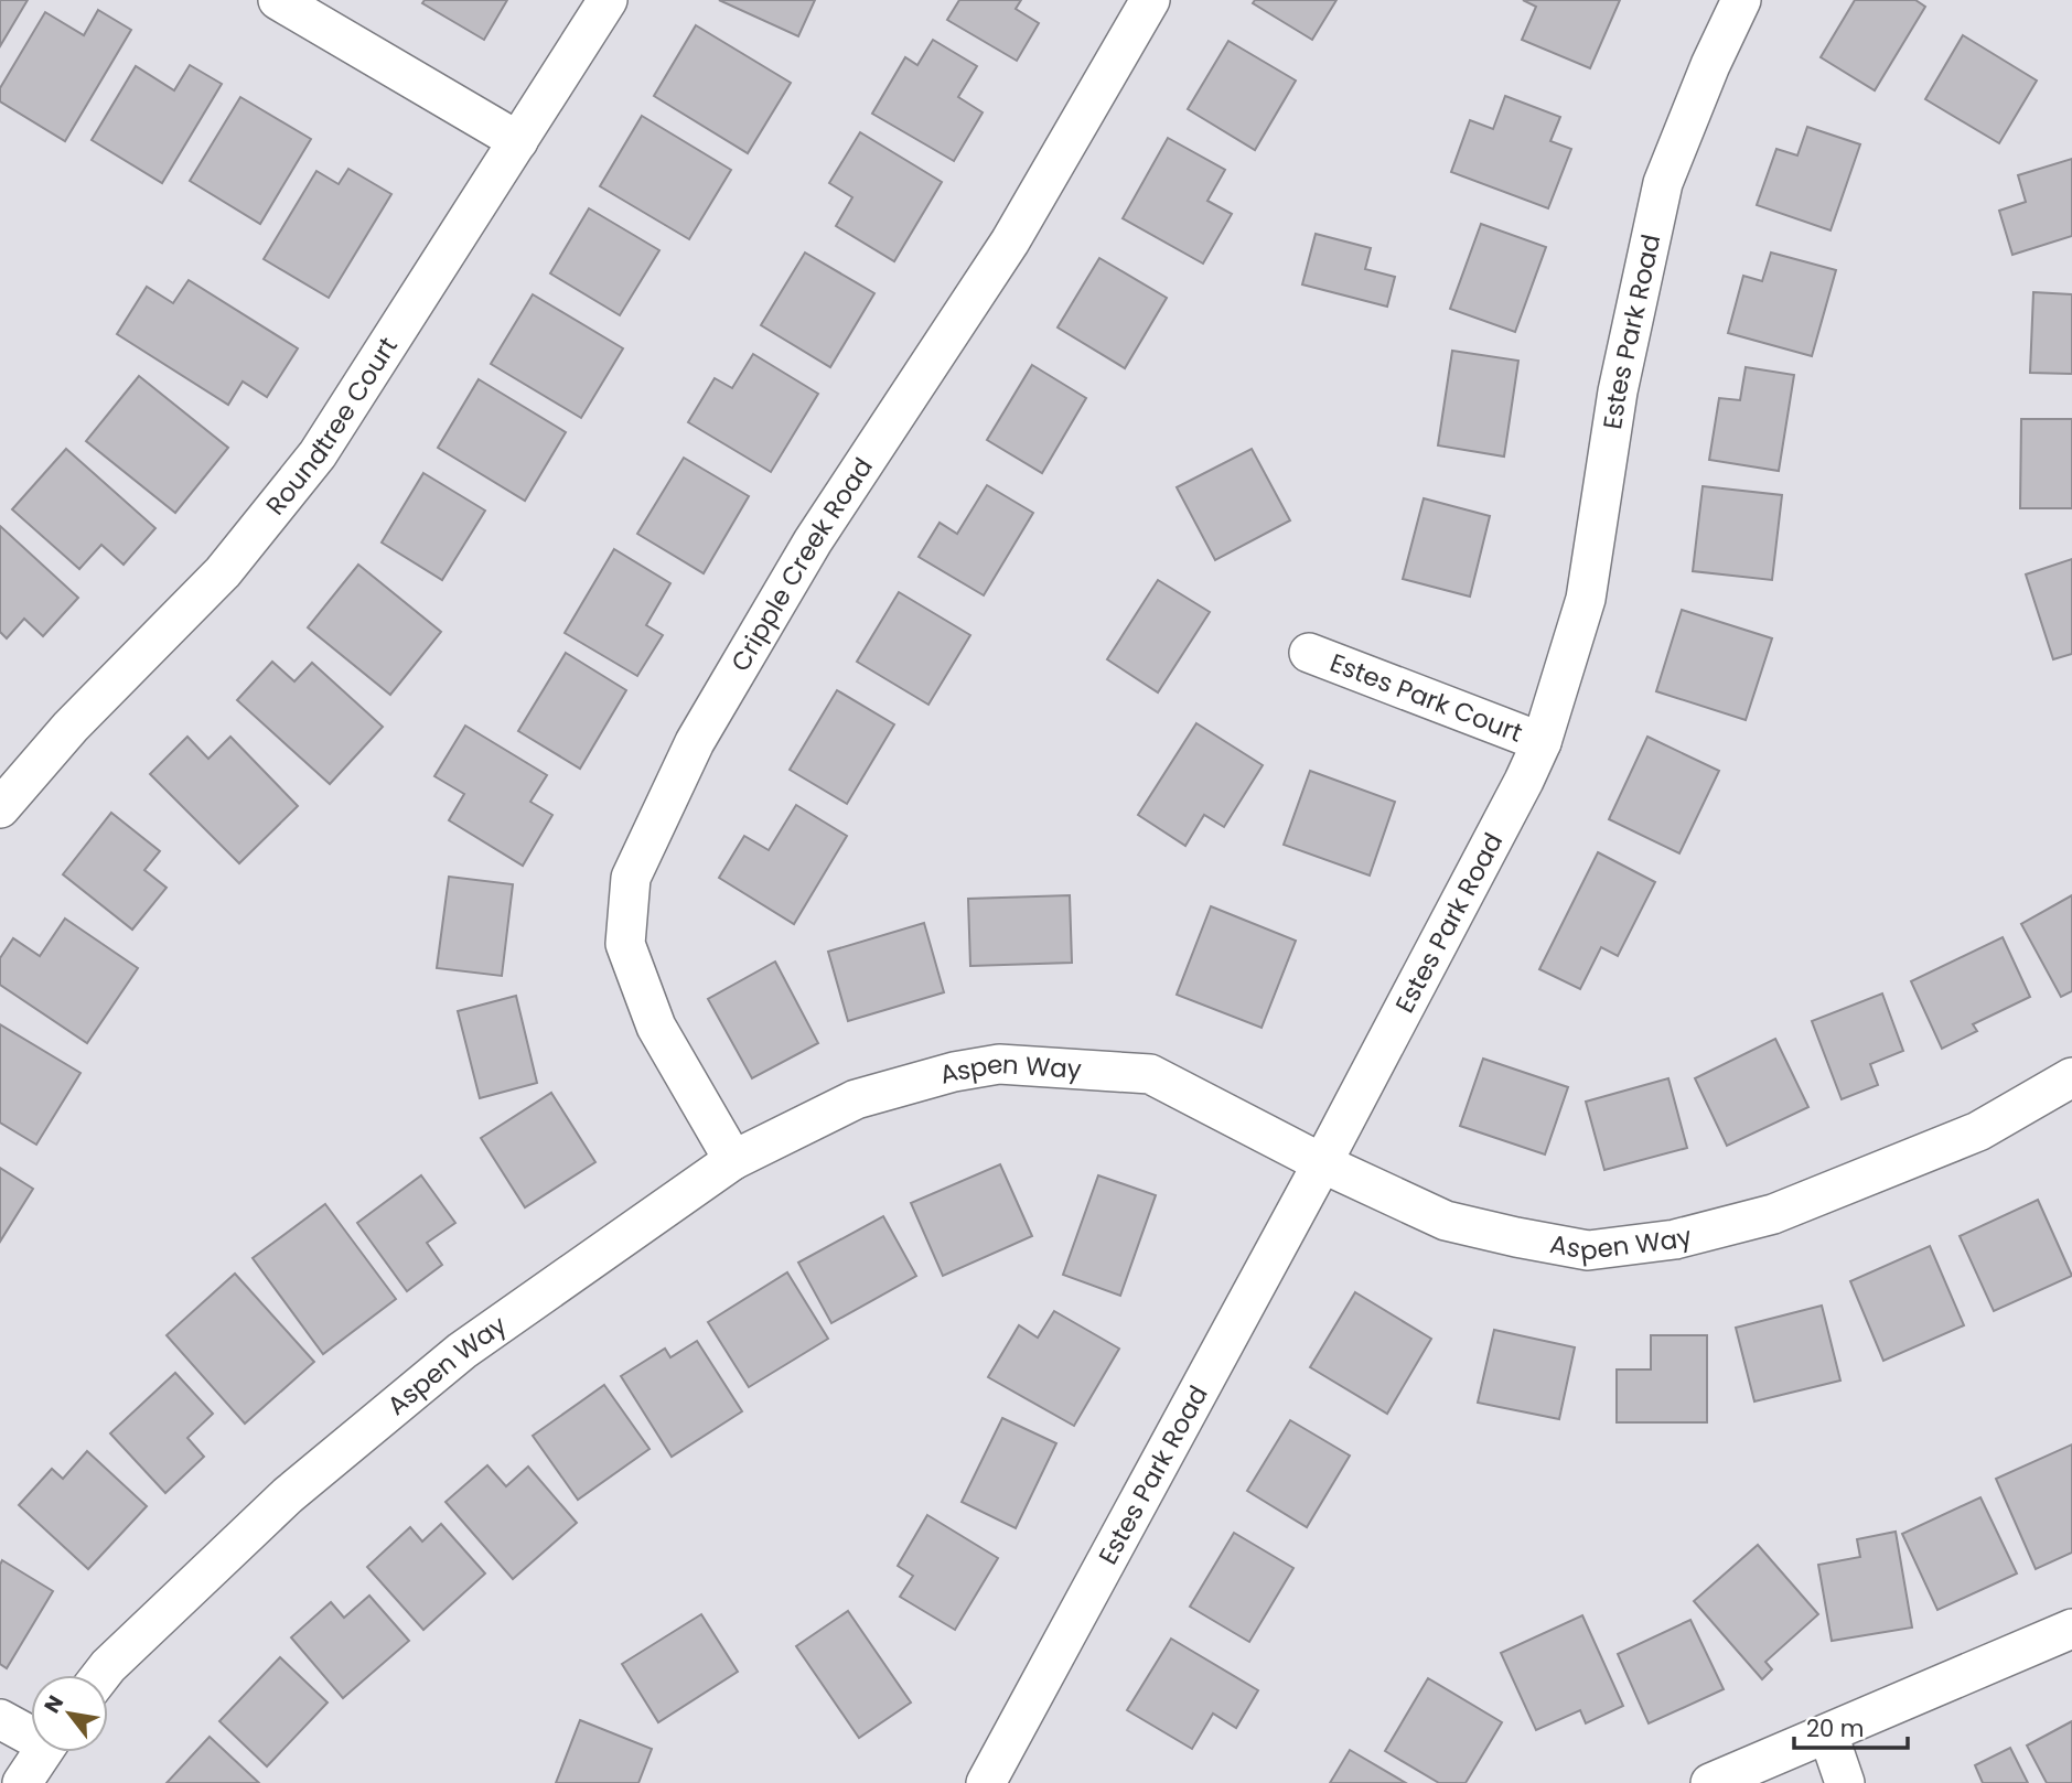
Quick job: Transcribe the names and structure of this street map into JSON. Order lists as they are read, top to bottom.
{
  "streets": {
    "street": [
      "Estes Park Road",
      "Roundtree Court",
      "Cripple Creek Road",
      "Estes Park Court",
      "Aspen Way"
    ]
  },
  "crossings": [
    ["Estes Park Road", "Estes Park Court"],
    ["Estes Park Road", "Aspen Way"],
    ["Cripple Creek Road", "Aspen Way"]
  ],
  "scale_bar": "20 m",
  "north": "top left"
}
